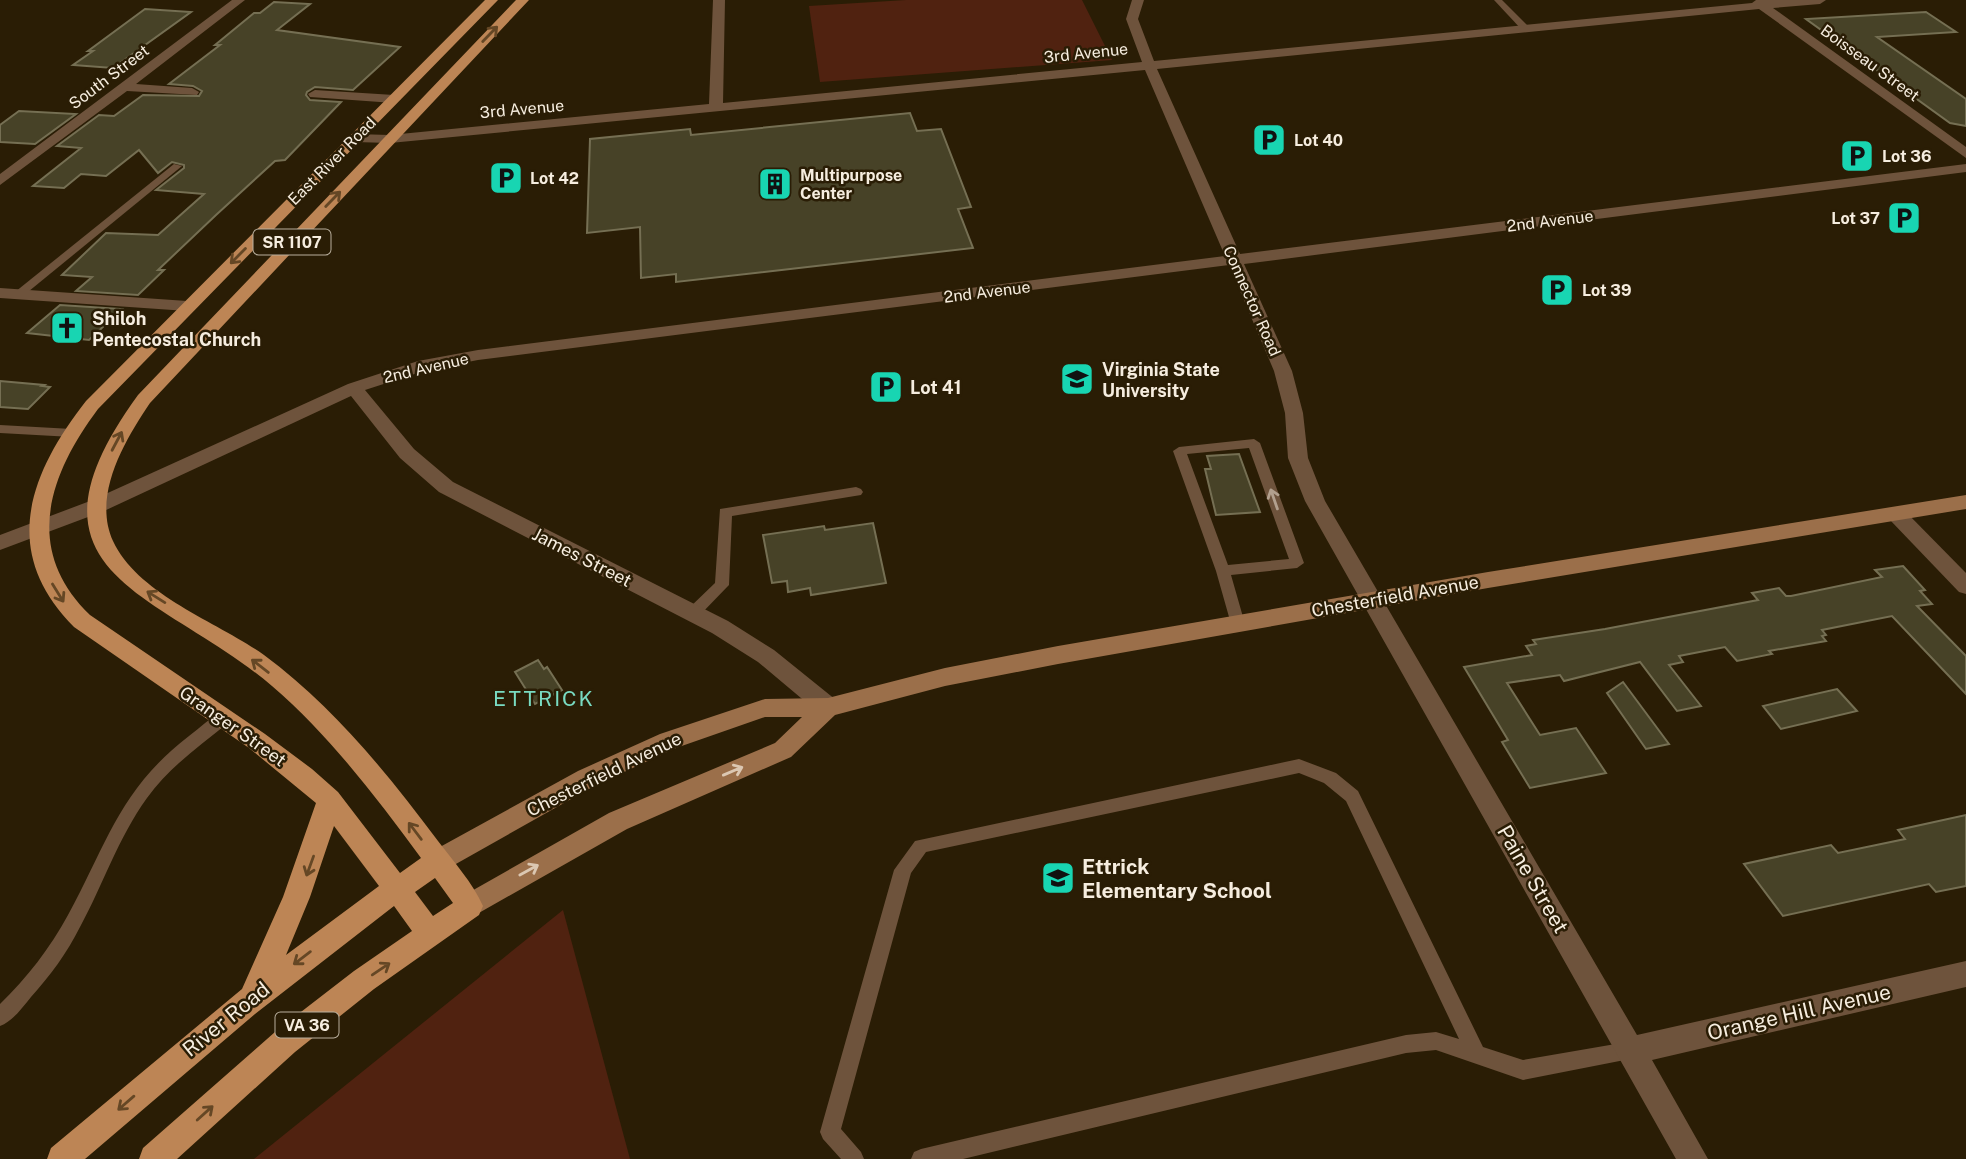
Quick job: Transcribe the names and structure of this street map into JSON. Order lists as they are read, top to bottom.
{
  "streets": {
    "main road": [
      "East River Road",
      "SR 1107",
      "Chesterfield Avenue",
      "Granger Street",
      "River Road",
      "VA 36"
    ],
    "street": [
      "3rd Avenue",
      "Boisseau Street",
      "South Street",
      "2nd Avenue",
      "Connector Road",
      "James Street",
      "Paine Street",
      "Orange Hill Avenue"
    ]
  },
  "crossings": [
    ["3rd Avenue", "Boisseau Street"],
    ["3rd Avenue", "East River Road"],
    ["3rd Avenue", "Connector Road"],
    ["East River Road", "2nd Avenue"],
    ["East River Road", "SR 1107"],
    ["East River Road", "Granger Street"],
    ["2nd Avenue", "SR 1107"],
    ["2nd Avenue", "Connector Road"],
    ["2nd Avenue", "James Street"],
    ["2nd Avenue", "Granger Street"],
    ["SR 1107", "Chesterfield Avenue"],
    ["SR 1107", "VA 36"],
    ["Connector Road", "Chesterfield Avenue"],
    ["Connector Road", "Paine Street"],
    ["James Street", "Chesterfield Avenue"],
    ["Chesterfield Avenue", "Granger Street"],
    ["Chesterfield Avenue", "Paine Street"],
    ["Chesterfield Avenue", "River Road"],
    ["Chesterfield Avenue", "VA 36"],
    ["Granger Street", "River Road"],
    ["Granger Street", "VA 36"],
    ["Paine Street", "Orange Hill Avenue"]
  ],
  "districts": ["ETTRICK"],
  "places": {
    "parking": [
      "Lot 40",
      "Lot 36",
      "Lot 42",
      "Lot 37",
      "Lot 39",
      "Lot 41"
    ],
    "building": ["Multipurpose Center"],
    "church": ["Shiloh Pentecostal Church"],
    "school or university": ["Virginia State University", "Ettrick Elementary School"]
  }
}
